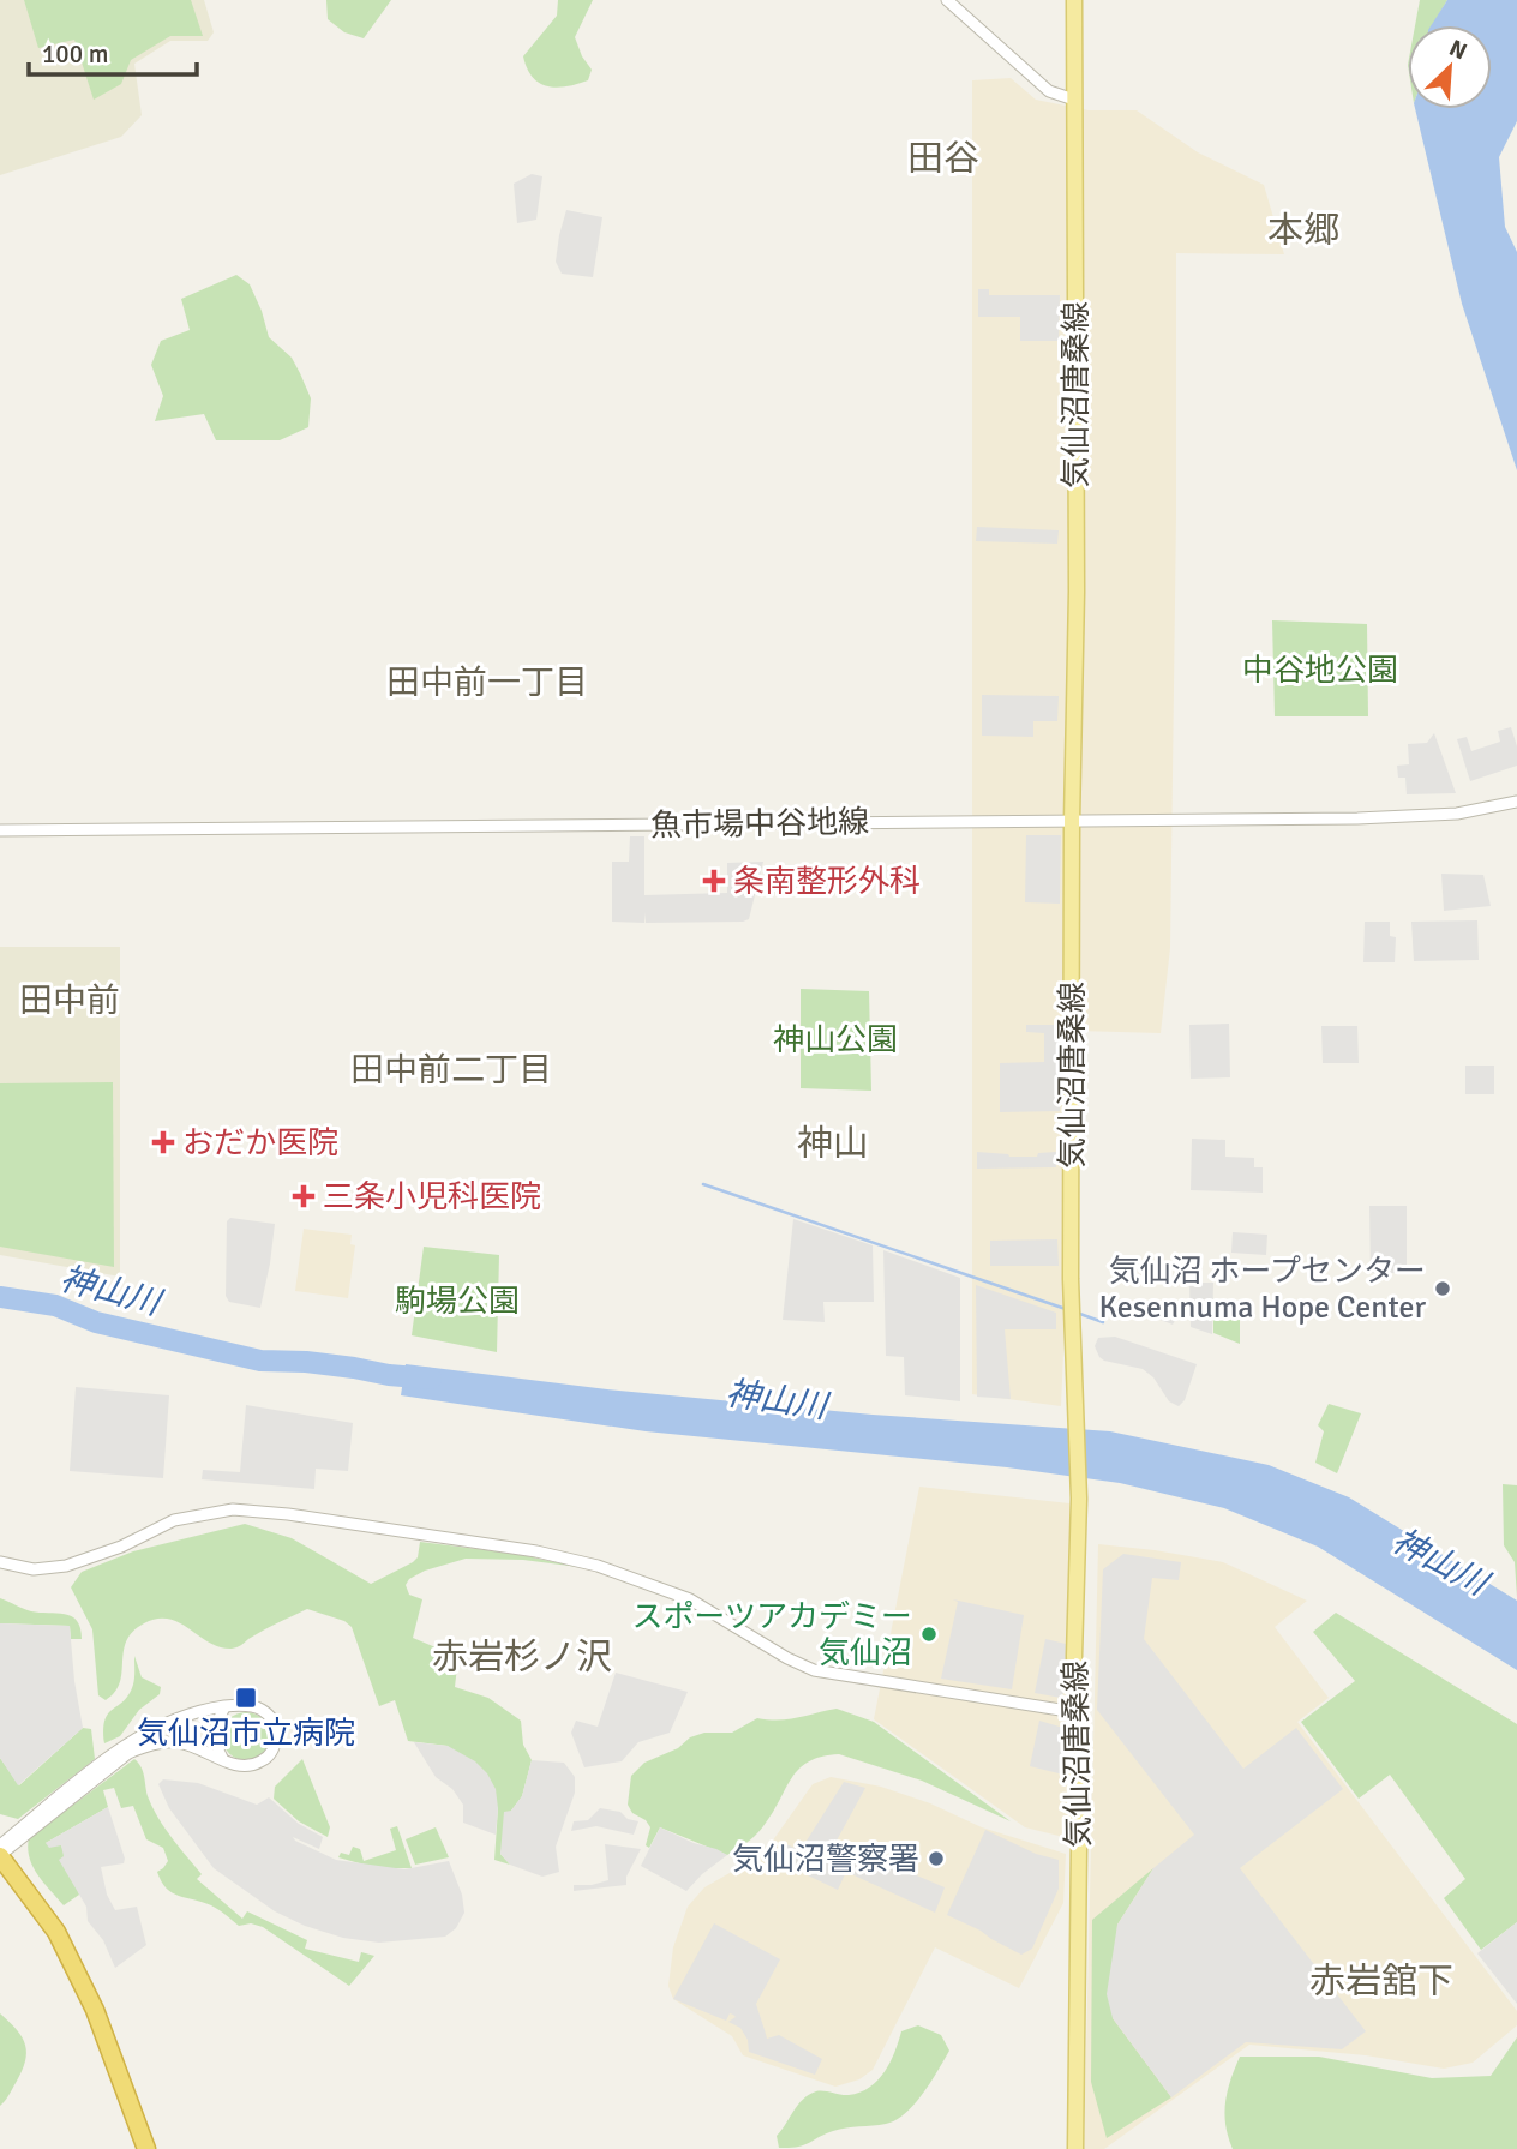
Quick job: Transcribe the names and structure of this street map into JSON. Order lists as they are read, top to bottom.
{
  "streets": {
    "main road": ["気仙沼唐桑線"],
    "street": ["魚市場中谷地線"]
  },
  "crossings": [
    ["気仙沼唐桑線", "魚市場中谷地線"]
  ],
  "districts": [
    "田谷",
    "本郷",
    "田中前一丁目",
    "田中前",
    "田中前二丁目",
    "神山",
    "赤岩杉ノ沢",
    "赤岩舘下"
  ],
  "water": ["神山川"],
  "parks": ["中谷地公園", "神山公園", "駒場公園"],
  "places": {
    "health": ["条南整形外科", "おだか医院", "三条小児科医院"],
    "other": ["気仙沼 ホープセンター Kesennuma Hope Center", "スポーツアカデミー 気仙沼", "気仙沼警察署"],
    "transit": ["気仙沼市立病院"]
  },
  "scale_bar": "100 m",
  "north": "top right"
}
